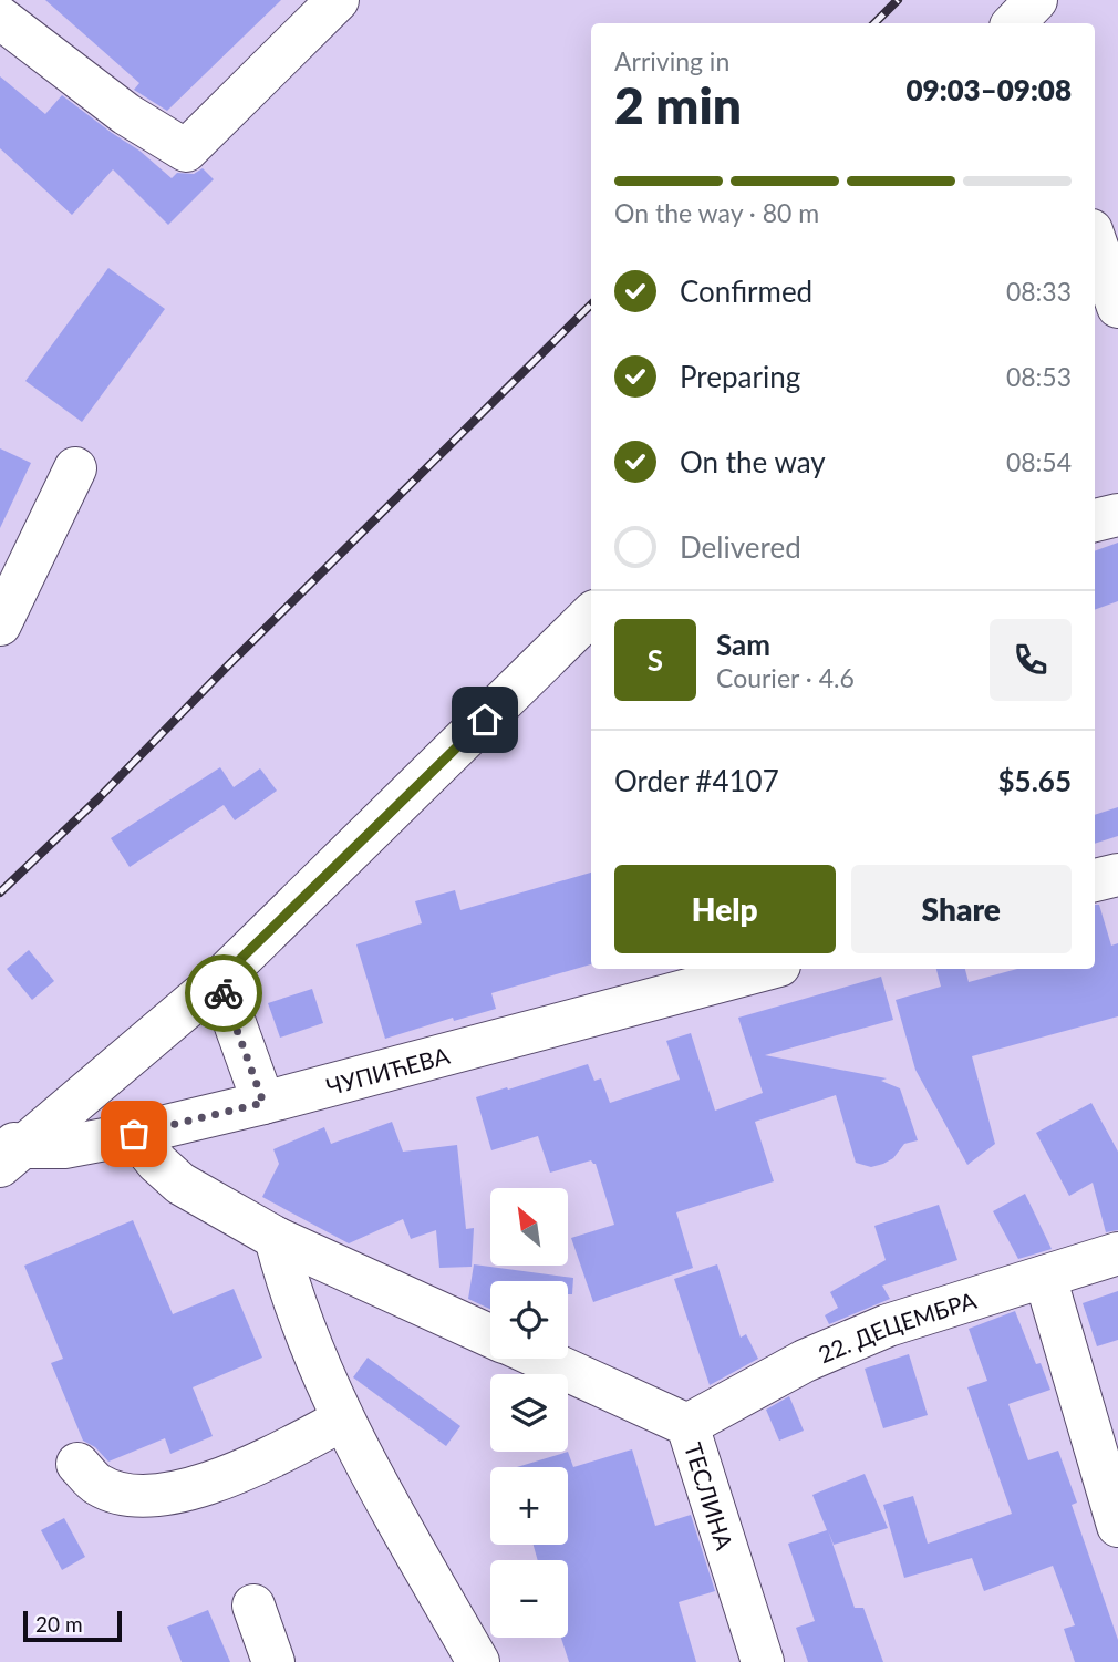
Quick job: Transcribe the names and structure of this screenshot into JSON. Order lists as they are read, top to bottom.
{
  "streets": {
    "street": ["ЧУПИЋЕВА", "22. ДЕЦЕМБРА", "ТЕСЛИНА"]
  },
  "crossings": [
    ["22. ДЕЦЕМБРА", "ТЕСЛИНА"]
  ],
  "scale_bar": "20 m",
  "north": "top left",
  "page": {
    "heading": ["2 min", "Arriving in", "09:03–09:08"],
    "panel": [
      "Sam",
      "Courier · 4.6",
      "Order #4107",
      "$5.65"
    ],
    "bar": "On the way · 80 m",
    "list": [
      ["Confirmed", "08:33"],
      ["Preparing", "08:53"],
      ["On the way", "08:54"],
      "Delivered"
    ],
    "round": "S",
    "buttons": ["Help", "Share"],
    "map_buttons": ["+", "−"],
    "scale": "20 m"
  }
}
